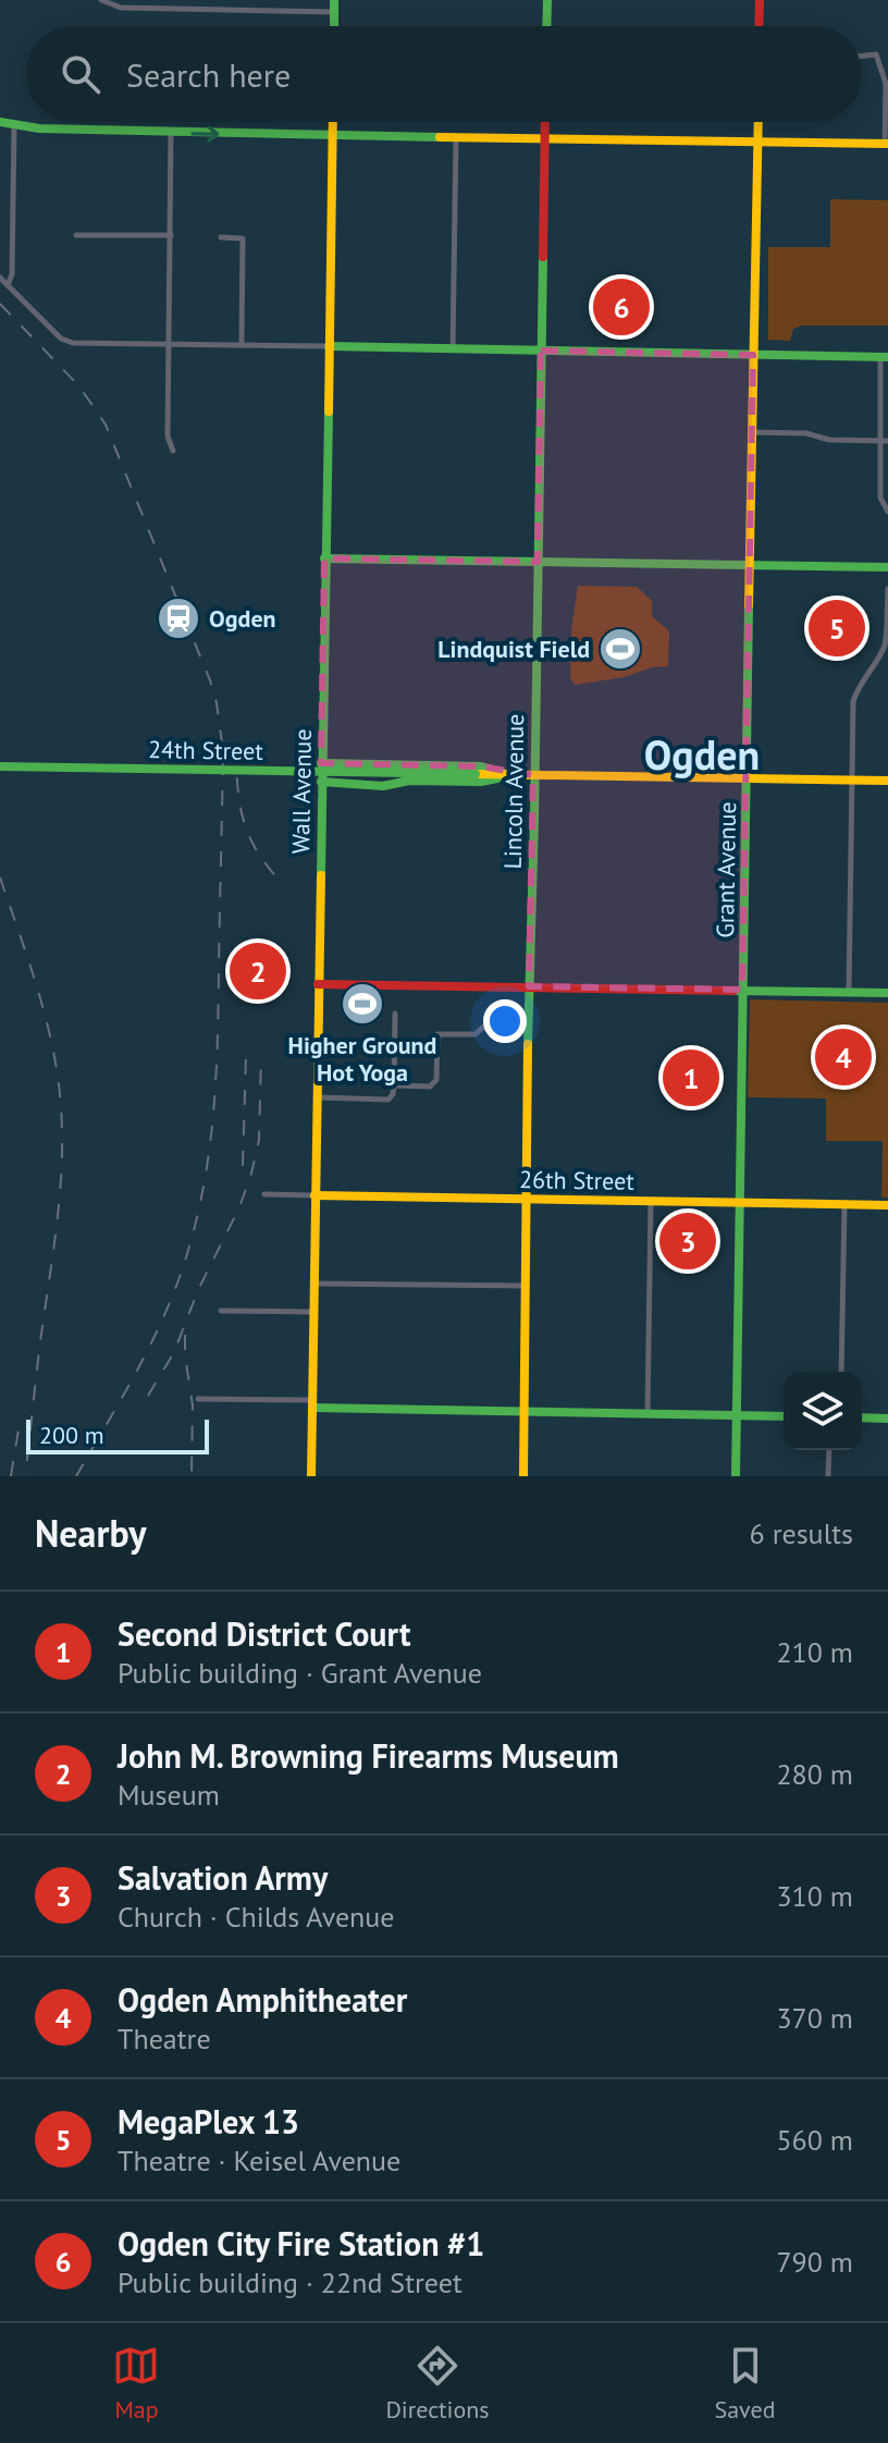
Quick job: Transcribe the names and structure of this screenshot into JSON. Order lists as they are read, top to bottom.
{
  "streets": {
    "street": [
      "24th Street",
      "Wall Avenue",
      "Lincoln Avenue",
      "Grant Avenue",
      "26th Street"
    ]
  },
  "crossings": [
    ["24th Street", "Wall Avenue"],
    ["24th Street", "Lincoln Avenue"],
    ["24th Street", "Grant Avenue"],
    ["Wall Avenue", "26th Street"],
    ["Lincoln Avenue", "26th Street"],
    ["Grant Avenue", "26th Street"]
  ],
  "districts": ["Ogden"],
  "places": {
    "station": ["Ogden"],
    "sports": ["Lindquist Field", "Higher Ground Hot Yoga"]
  },
  "scale_bar": "200 m",
  "page": {
    "search": "Search here",
    "pins": [
      "6",
      "5",
      "2",
      "4",
      "1",
      "3"
    ],
    "scale": "200 m",
    "heading": ["Nearby", "6 results"],
    "list": [
      {
        "mark": "1",
        "name": "Second District Court",
        "note": "Public building · Grant Avenue",
        "value": "210 m"
      },
      {
        "mark": "2",
        "name": "John M. Browning Firearms Museum",
        "note": "Museum",
        "value": "280 m"
      },
      {
        "mark": "3",
        "name": "Salvation Army",
        "note": "Church · Childs Avenue",
        "value": "310 m"
      },
      {
        "mark": "4",
        "name": "Ogden Amphitheater",
        "note": "Theatre",
        "value": "370 m"
      },
      {
        "mark": "5",
        "name": "MegaPlex 13",
        "note": "Theatre · Keisel Avenue",
        "value": "560 m"
      },
      {
        "mark": "6",
        "name": "Ogden City Fire Station #1",
        "note": "Public building · 22nd Street",
        "value": "790 m"
      }
    ],
    "nav": ["Map", "Directions", "Saved"]
  }
}
